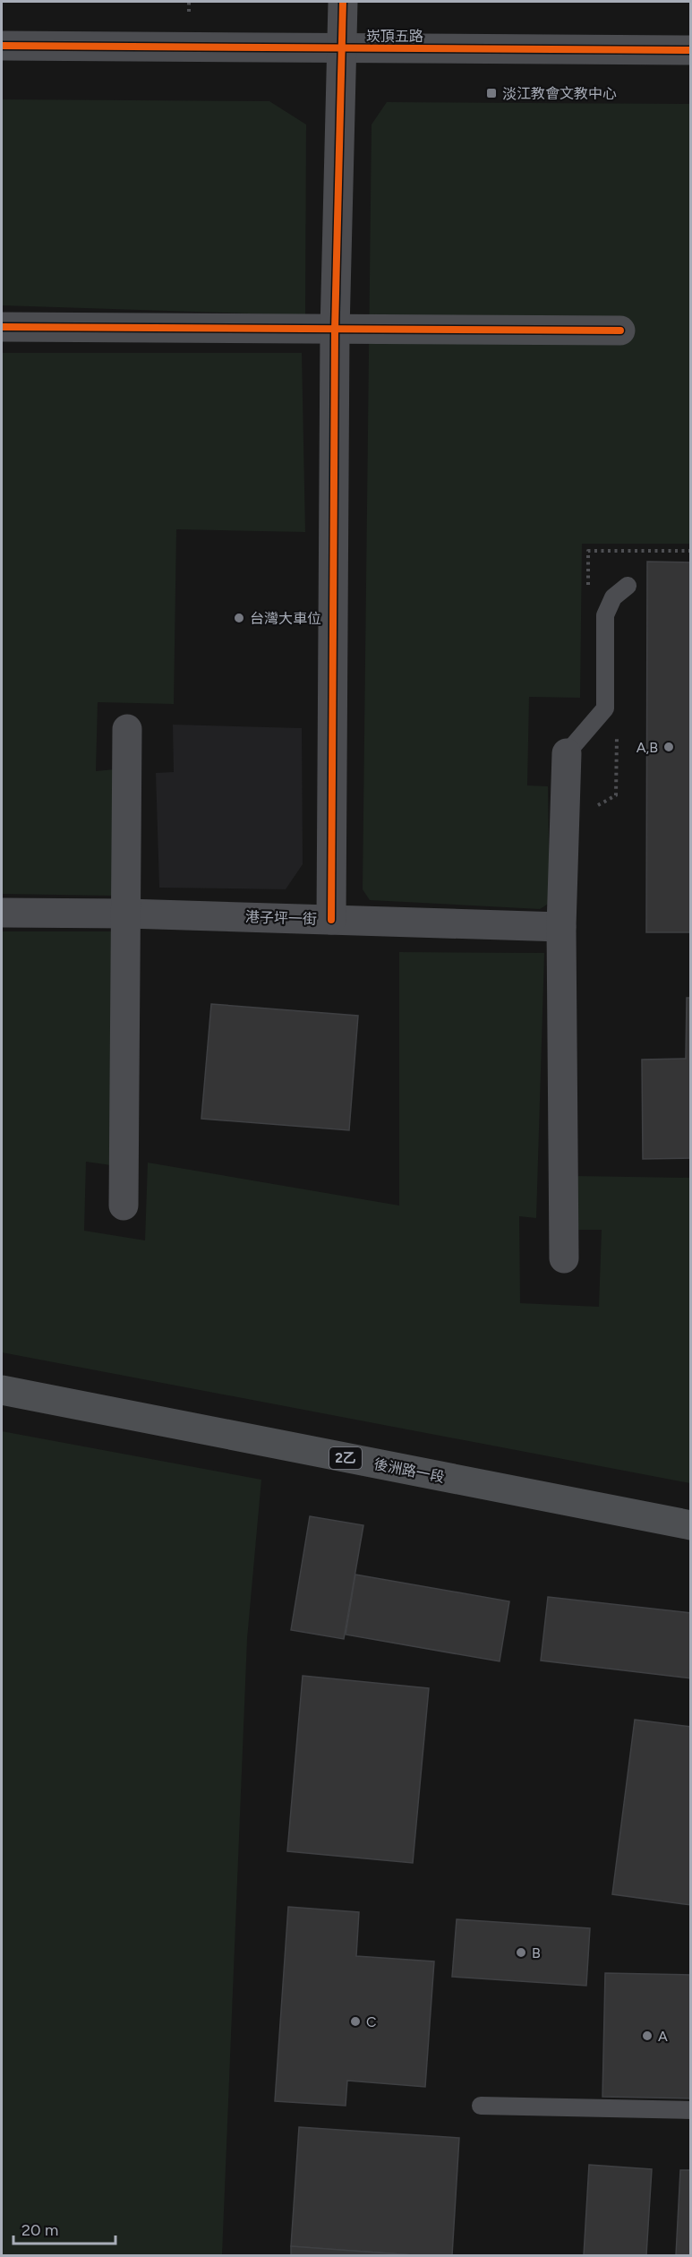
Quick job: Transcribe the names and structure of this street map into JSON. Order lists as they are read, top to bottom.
{
  "streets": {
    "main road": ["2乙", "後洲路一段"],
    "street": ["崁頂五路", "港子坪一街"]
  },
  "places": {
    "transit": ["淡江教會文教中心"],
    "other": [
      "台灣大車位",
      "A,B",
      "B",
      "C",
      "A"
    ]
  },
  "scale_bar": "20 m"
}
